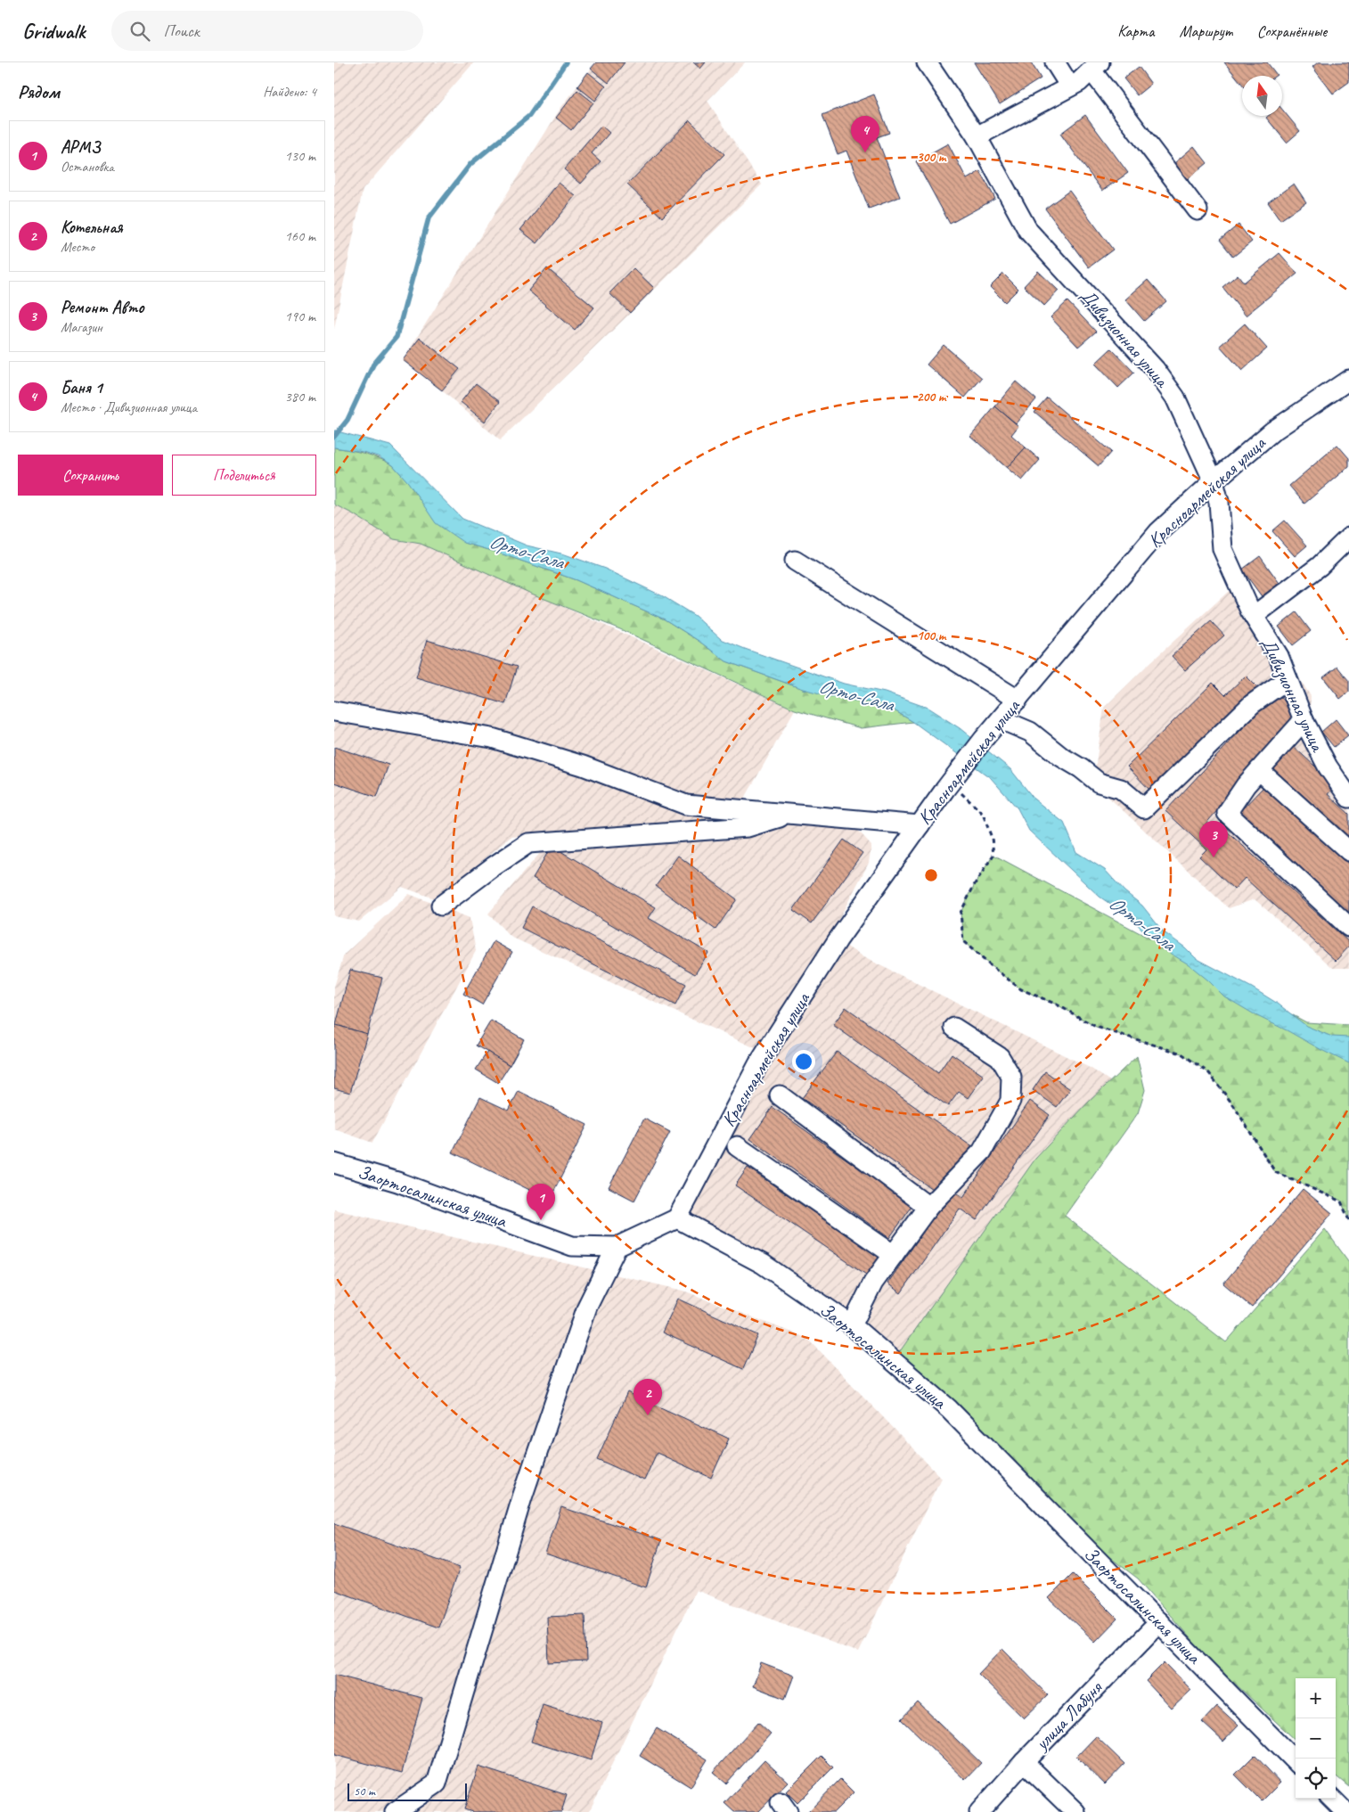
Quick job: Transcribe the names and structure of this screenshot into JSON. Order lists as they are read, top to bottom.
{
  "streets": {
    "street": [
      "Дивизионная улица",
      "Красноармейская улица",
      "Заортосалинская улица",
      "улица Лабуня"
    ]
  },
  "crossings": [
    ["Дивизионная улица", "Красноармейская улица"],
    ["Красноармейская улица", "Заортосалинская улица"],
    ["Заортосалинская улица", "улица Лабуня"]
  ],
  "water": ["Орто-Сала"],
  "scale_bar": "50 m",
  "north": "top",
  "page": {
    "header": "Gridwalk",
    "search": "Поиск",
    "nav": ["Карта", "Маршрут", "Сохранённые"],
    "heading": ["Рядом", "Найдено: 4"],
    "pins": [
      "4",
      "3",
      "1",
      "2"
    ],
    "list": [
      {
        "mark": "1",
        "name": "АРМЗ",
        "note": "Остановка",
        "value": "130 m"
      },
      {
        "mark": "2",
        "name": "Котельная",
        "note": "Место",
        "value": "160 m"
      },
      {
        "mark": "3",
        "name": "Ремонт Авто",
        "note": "Магазин",
        "value": "190 m"
      },
      {
        "mark": "4",
        "name": "Баня 1",
        "note": "Место · Дивизионная улица",
        "value": "380 m"
      }
    ],
    "buttons": ["Сохранить", "Поделиться"],
    "map_buttons": ["+", "−"],
    "scale": "50 m"
  },
  "rings": ["300 m", "200 m", "100 m"]
}
